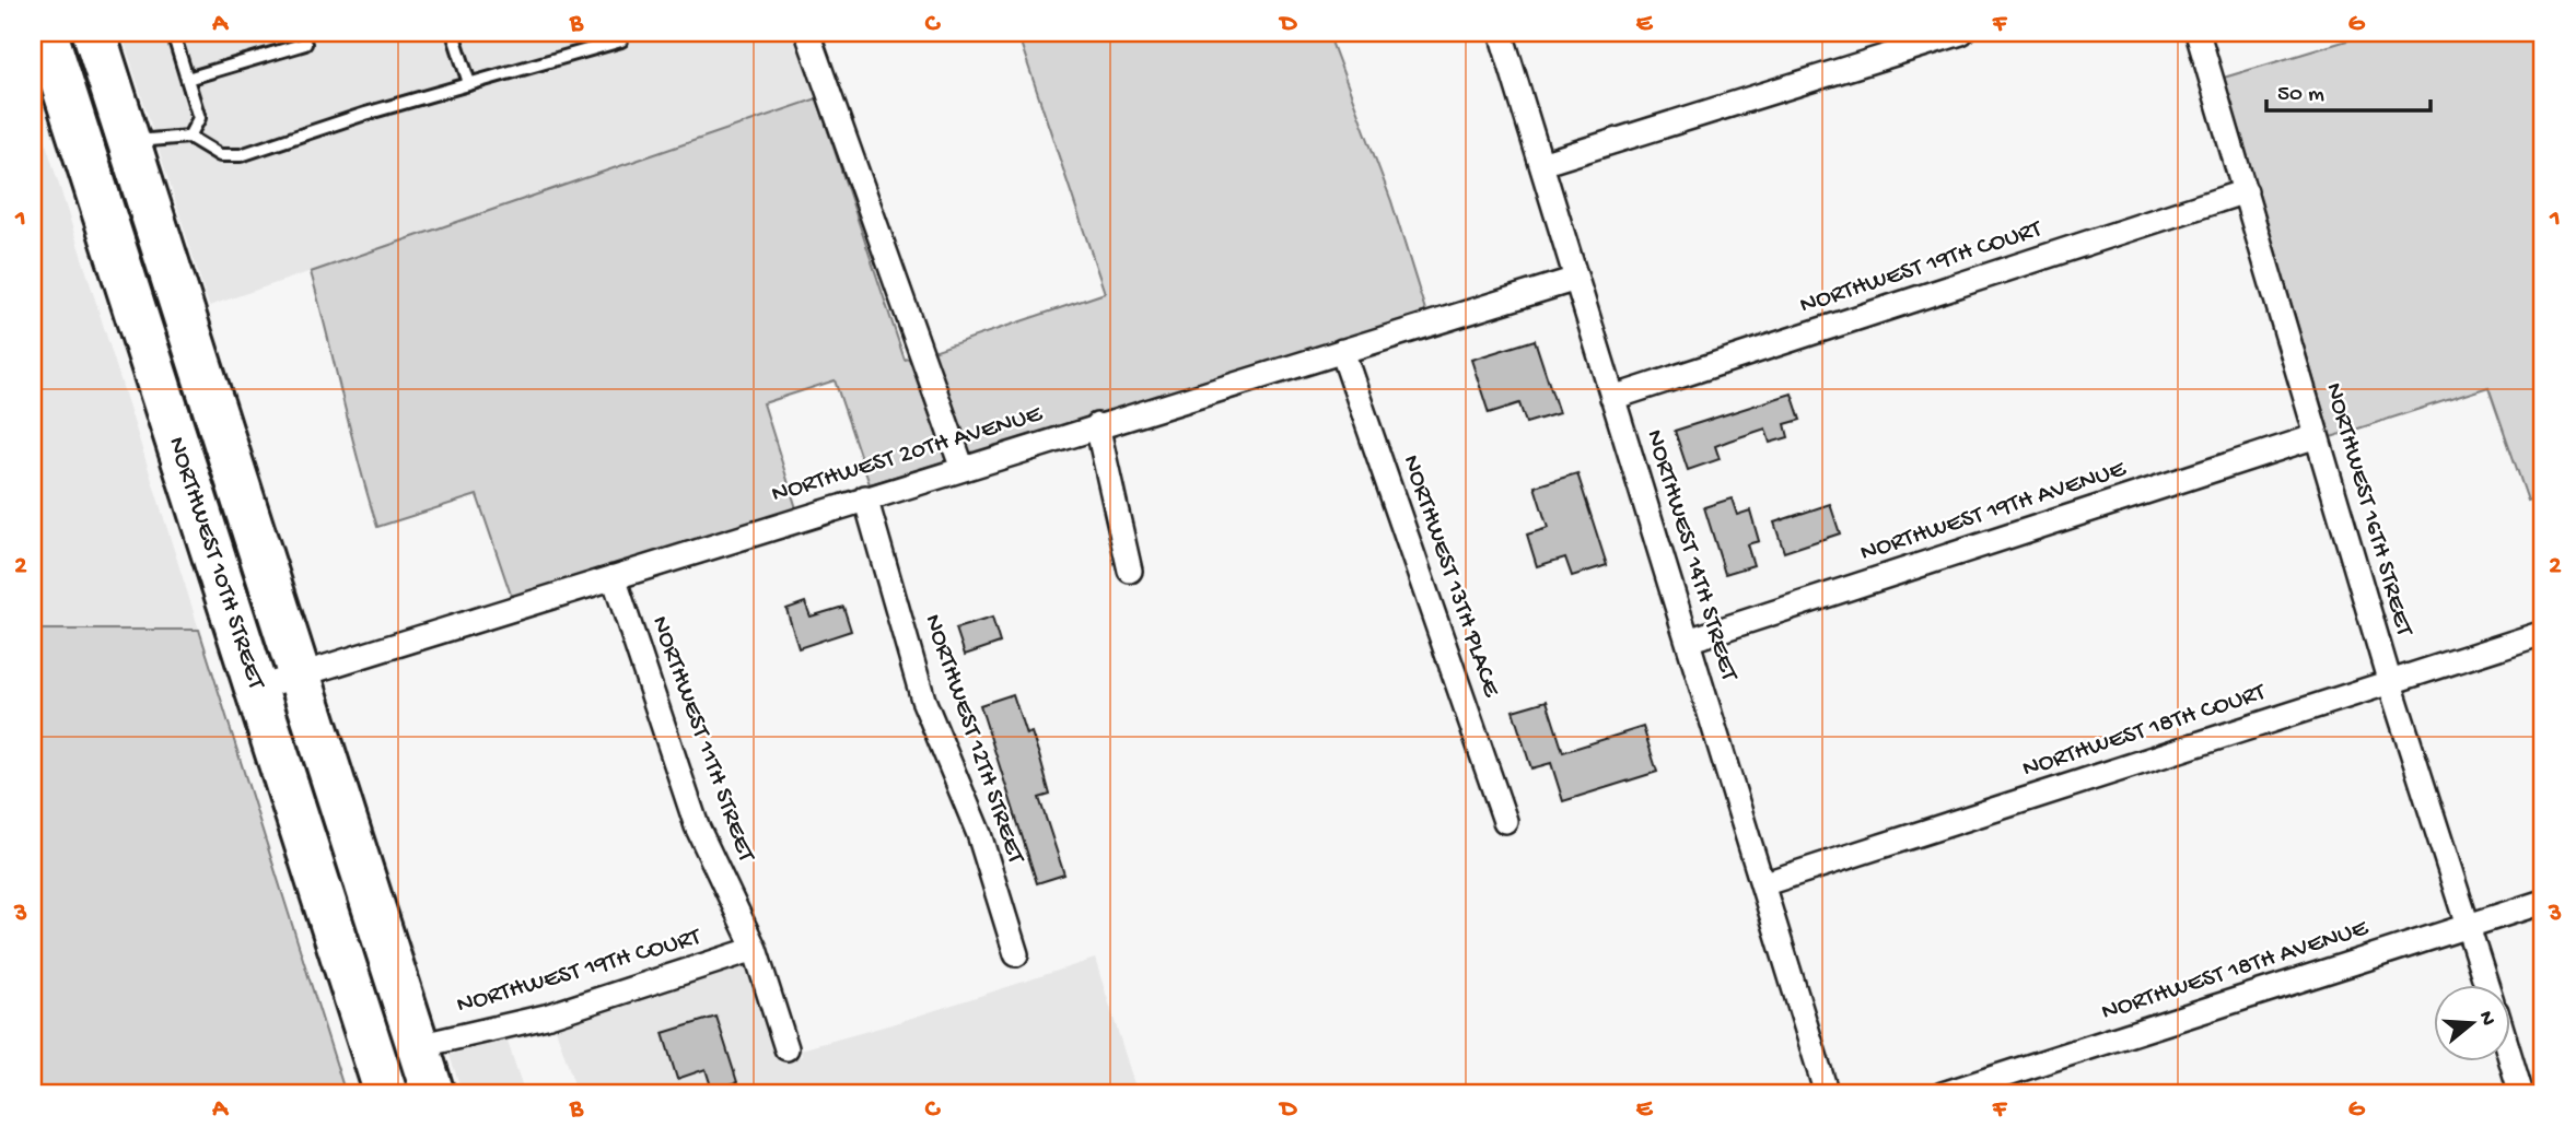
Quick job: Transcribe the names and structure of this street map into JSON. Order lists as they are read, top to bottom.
{
  "streets": {
    "highway": ["NORTHWEST 10TH STREET"],
    "street": [
      "NORTHWEST 19TH COURT",
      "NORTHWEST 20TH AVENUE",
      "NORTHWEST 16TH STREET",
      "NORTHWEST 19TH AVENUE",
      "NORTHWEST 14TH STREET",
      "NORTHWEST 13TH PLACE",
      "NORTHWEST 18TH COURT",
      "NORTHWEST 11TH STREET",
      "NORTHWEST 12TH STREET",
      "NORTHWEST 18TH AVENUE"
    ]
  },
  "crossings": [
    ["NORTHWEST 19TH COURT", "NORTHWEST 16TH STREET"],
    ["NORTHWEST 19TH COURT", "NORTHWEST 14TH STREET"],
    ["NORTHWEST 19TH COURT", "NORTHWEST 10TH STREET"],
    ["NORTHWEST 19TH COURT", "NORTHWEST 11TH STREET"],
    ["NORTHWEST 20TH AVENUE", "NORTHWEST 14TH STREET"],
    ["NORTHWEST 20TH AVENUE", "NORTHWEST 10TH STREET"],
    ["NORTHWEST 20TH AVENUE", "NORTHWEST 13TH PLACE"],
    ["NORTHWEST 20TH AVENUE", "NORTHWEST 11TH STREET"],
    ["NORTHWEST 20TH AVENUE", "NORTHWEST 12TH STREET"],
    ["NORTHWEST 16TH STREET", "NORTHWEST 19TH AVENUE"],
    ["NORTHWEST 16TH STREET", "NORTHWEST 18TH COURT"],
    ["NORTHWEST 16TH STREET", "NORTHWEST 18TH AVENUE"],
    ["NORTHWEST 19TH AVENUE", "NORTHWEST 14TH STREET"],
    ["NORTHWEST 14TH STREET", "NORTHWEST 18TH COURT"]
  ],
  "scale_bar": "50 m",
  "north": "right",
  "grid": {
    "columns": [
      "A",
      "B",
      "C",
      "D",
      "E",
      "F",
      "G"
    ],
    "rows": ["1", "2", "3"]
  }
}
